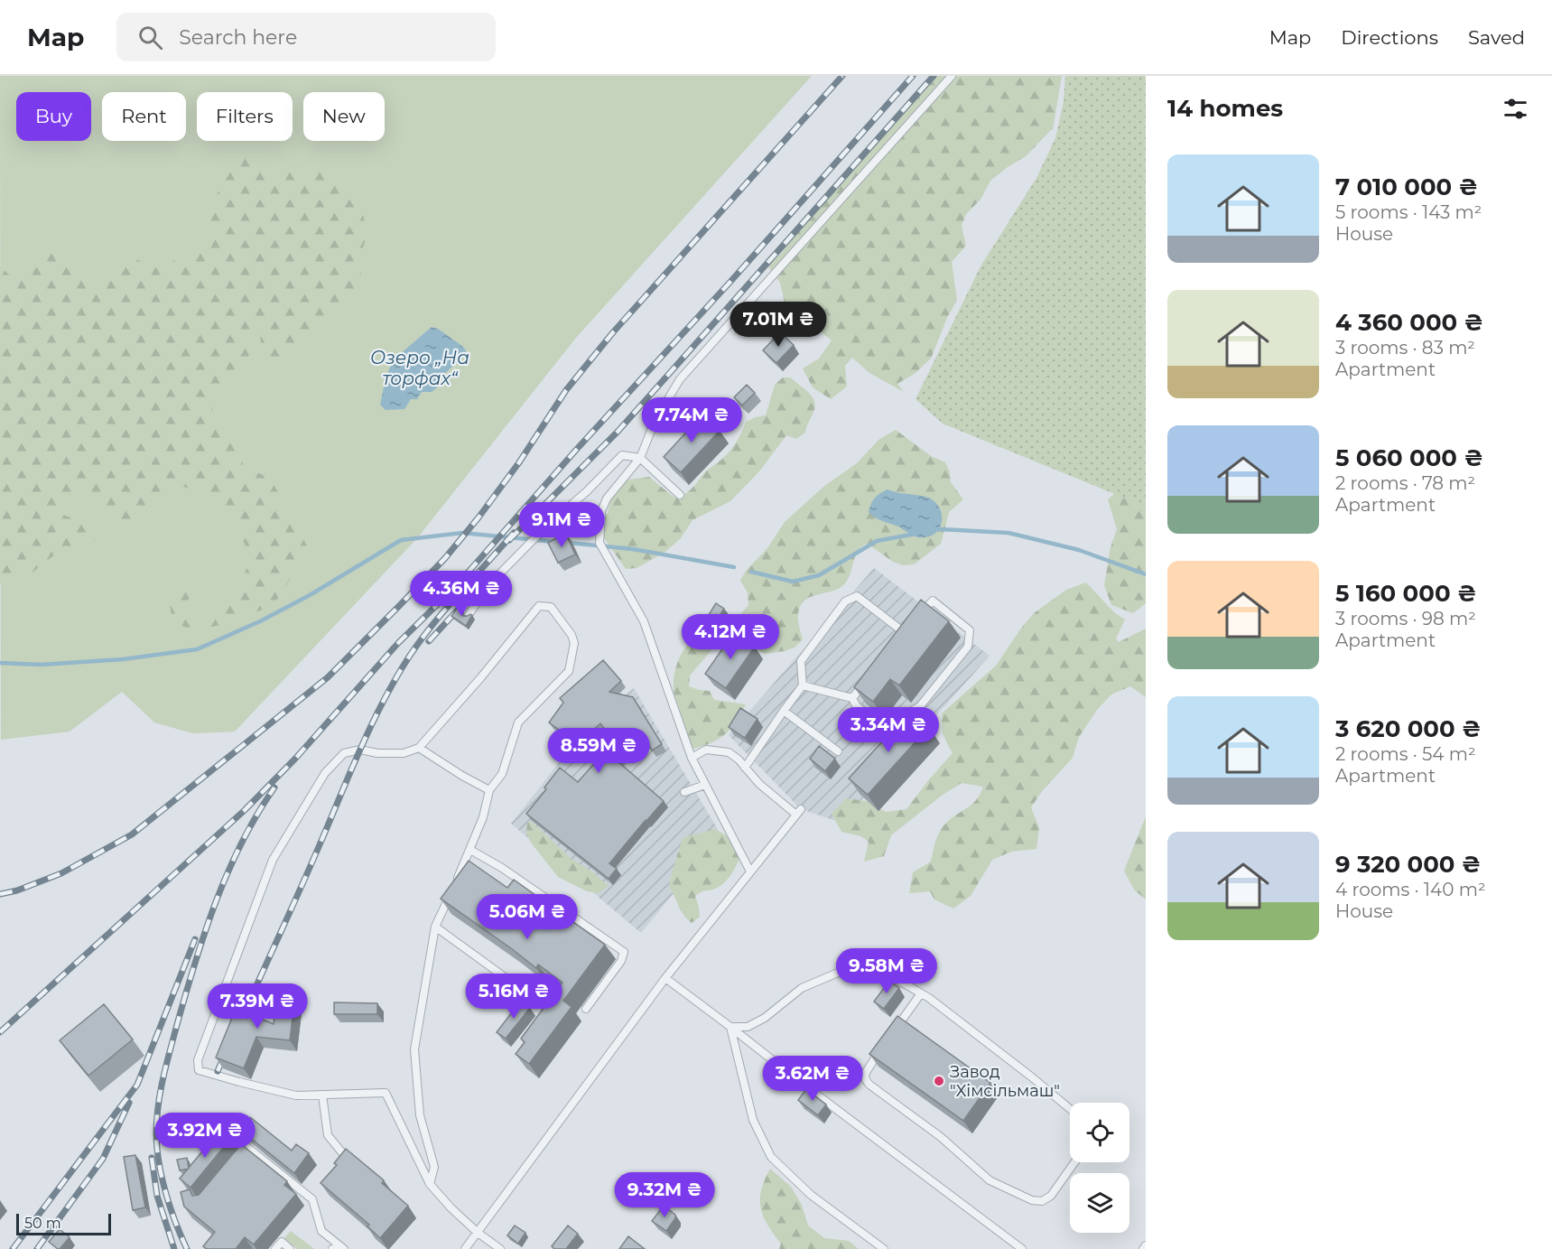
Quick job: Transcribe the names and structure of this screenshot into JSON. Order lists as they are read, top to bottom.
{
  "water": ["Озеро „На торфах“"],
  "places": ["Завод \"Хімсільмаш\""],
  "scale_bar": "50 m",
  "page": {
    "header": "Map",
    "search": "Search here",
    "nav": ["Map", "Directions", "Saved"],
    "heading": "14 homes",
    "chip": [
      "Buy",
      "Rent",
      "Filters",
      "New"
    ],
    "list": [
      {
        "name": "7 010 000 ₴",
        "note": "5 rooms · 143 m² · House"
      },
      {
        "name": "4 360 000 ₴",
        "note": "3 rooms · 83 m² · Apartment"
      },
      {
        "name": "5 060 000 ₴",
        "note": "2 rooms · 78 m² · Apartment"
      },
      {
        "name": "5 160 000 ₴",
        "note": "3 rooms · 98 m² · Apartment"
      },
      {
        "name": "3 620 000 ₴",
        "note": "2 rooms · 54 m² · Apartment"
      },
      {
        "name": "9 320 000 ₴",
        "note": "4 rooms · 140 m² · House"
      }
    ],
    "price": [
      "7.01M ₴",
      "7.74M ₴",
      "9.1M ₴",
      "4.36M ₴",
      "4.12M ₴",
      "3.34M ₴",
      "8.59M ₴",
      "5.06M ₴",
      "9.58M ₴",
      "5.16M ₴",
      "7.39M ₴",
      "3.62M ₴",
      "3.92M ₴",
      "9.32M ₴"
    ],
    "scale": "50 m"
  }
}
